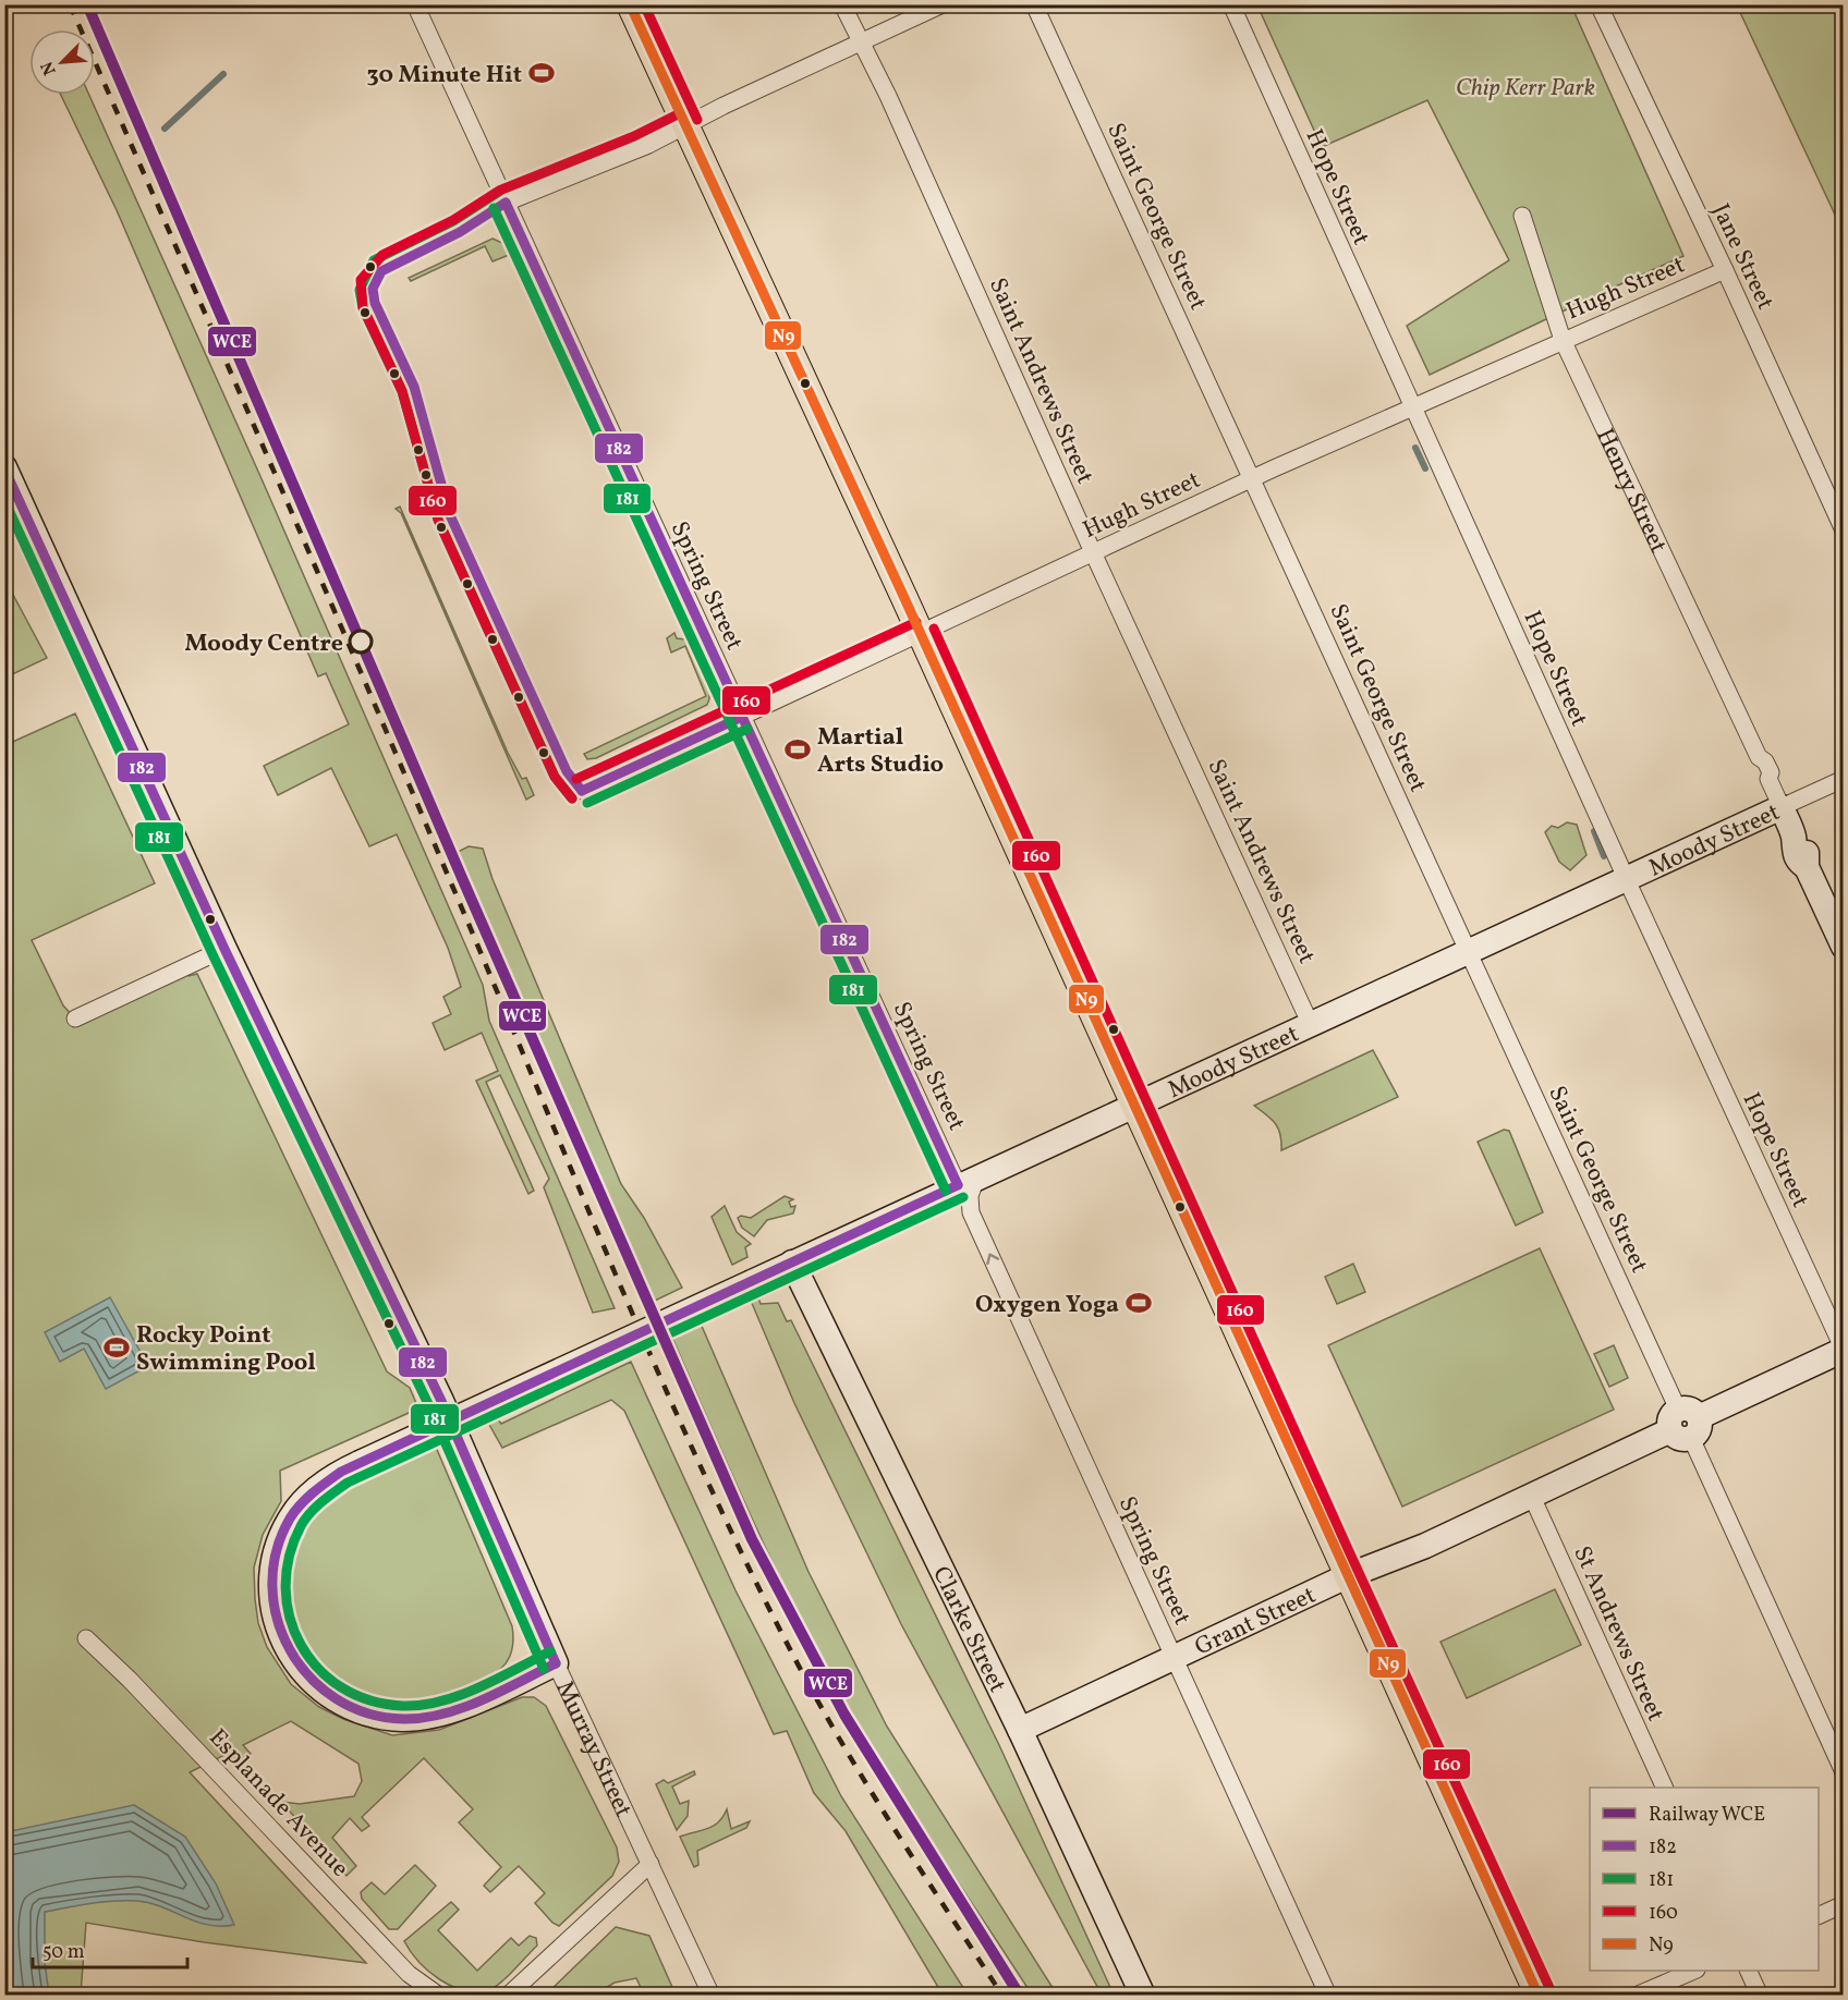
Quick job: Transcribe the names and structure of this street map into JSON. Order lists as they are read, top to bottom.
{
  "streets": {
    "main road": [
      "Henry Street",
      "Moody Street",
      "Grant Street",
      "Clarke Street",
      "Murray Street"
    ],
    "street": [
      "Hope Street",
      "Saint George Street",
      "Jane Street",
      "Hugh Street",
      "Saint Andrews Street",
      "Spring Street",
      "St Andrews Street",
      "Esplanade Avenue"
    ]
  },
  "crossings": [
    ["Hope Street", "Hugh Street"],
    ["Hope Street", "Moody Street"],
    ["Hope Street", "Grant Street"],
    ["Saint George Street", "Hugh Street"],
    ["Saint George Street", "Moody Street"],
    ["Saint George Street", "Grant Street"],
    ["Jane Street", "Hugh Street"],
    ["Hugh Street", "Saint Andrews Street"],
    ["Hugh Street", "Henry Street"],
    ["Hugh Street", "Spring Street"],
    ["Saint Andrews Street", "Moody Street"],
    ["Henry Street", "Moody Street"],
    ["Spring Street", "Moody Street"],
    ["Spring Street", "Grant Street"],
    ["Moody Street", "Clarke Street"],
    ["Moody Street", "Murray Street"],
    ["Grant Street", "Clarke Street"],
    ["Grant Street", "St Andrews Street"]
  ],
  "parks": ["Chip Kerr Park"],
  "places": {
    "sports": [
      "30 Minute Hit",
      "Martial Arts Studio",
      "Oxygen Yoga",
      "Rocky Point Swimming Pool"
    ],
    "other": ["Moody Centre"]
  },
  "lines": [
    "rail line WCE",
    "transit line 160",
    "transit line N9",
    "transit line 181",
    "transit line 182"
  ],
  "legend": [
    "Railway WCE",
    "182",
    "181",
    "160",
    "N9"
  ],
  "scale_bar": "50 m",
  "north": "bottom left"
}
